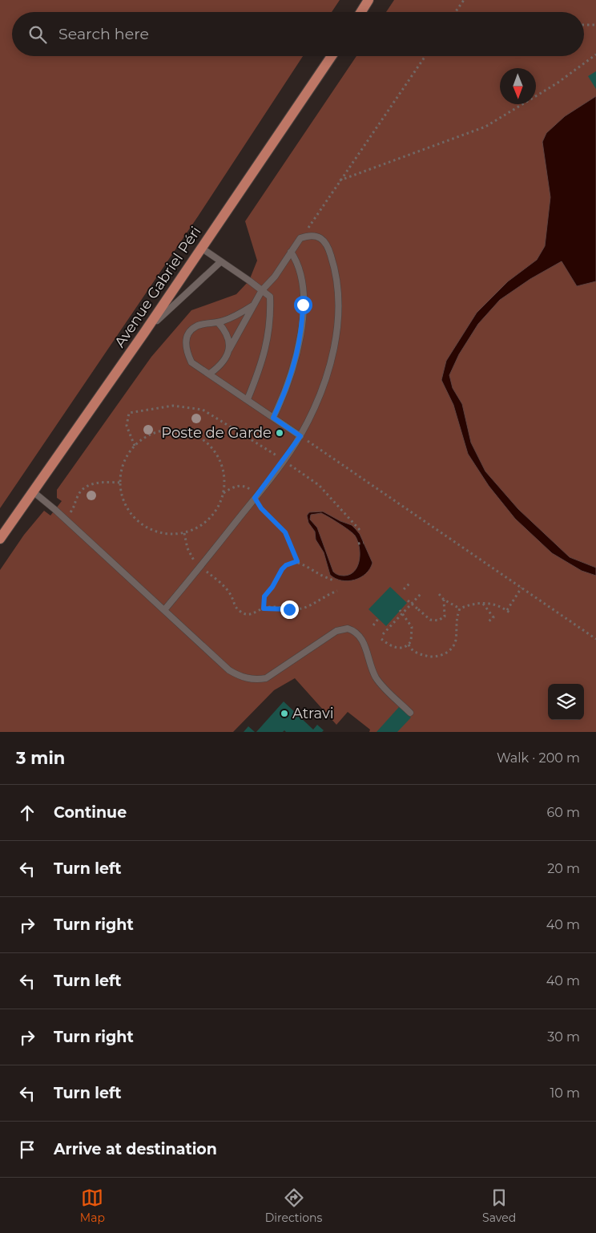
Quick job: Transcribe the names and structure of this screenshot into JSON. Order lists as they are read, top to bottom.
{
  "streets": {
    "main road": ["Avenue Gabriel Péri"]
  },
  "places": ["Poste de Garde", "Atravi"],
  "north": "bottom",
  "page": {
    "search": "Search here",
    "heading": ["3 min", "Walk · 200 m"],
    "list": [
      ["Continue", "60 m"],
      ["Turn left", "20 m"],
      ["Turn right", "40 m"],
      ["Turn left", "40 m"],
      ["Turn right", "30 m"],
      ["Turn left", "10 m"],
      "Arrive at destination"
    ],
    "nav": ["Map", "Directions", "Saved"]
  }
}
